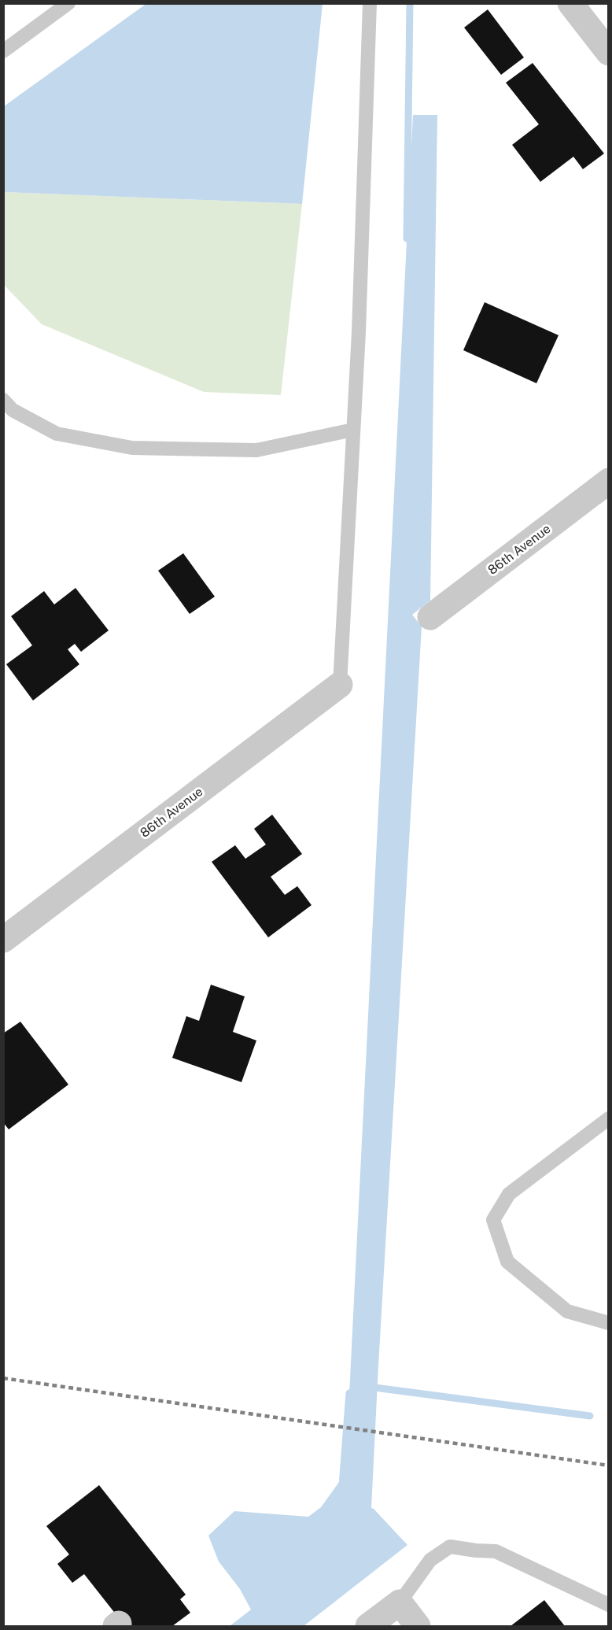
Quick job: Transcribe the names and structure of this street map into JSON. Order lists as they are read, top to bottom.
{
  "streets": {
    "street": ["86th Avenue"]
  }
}
